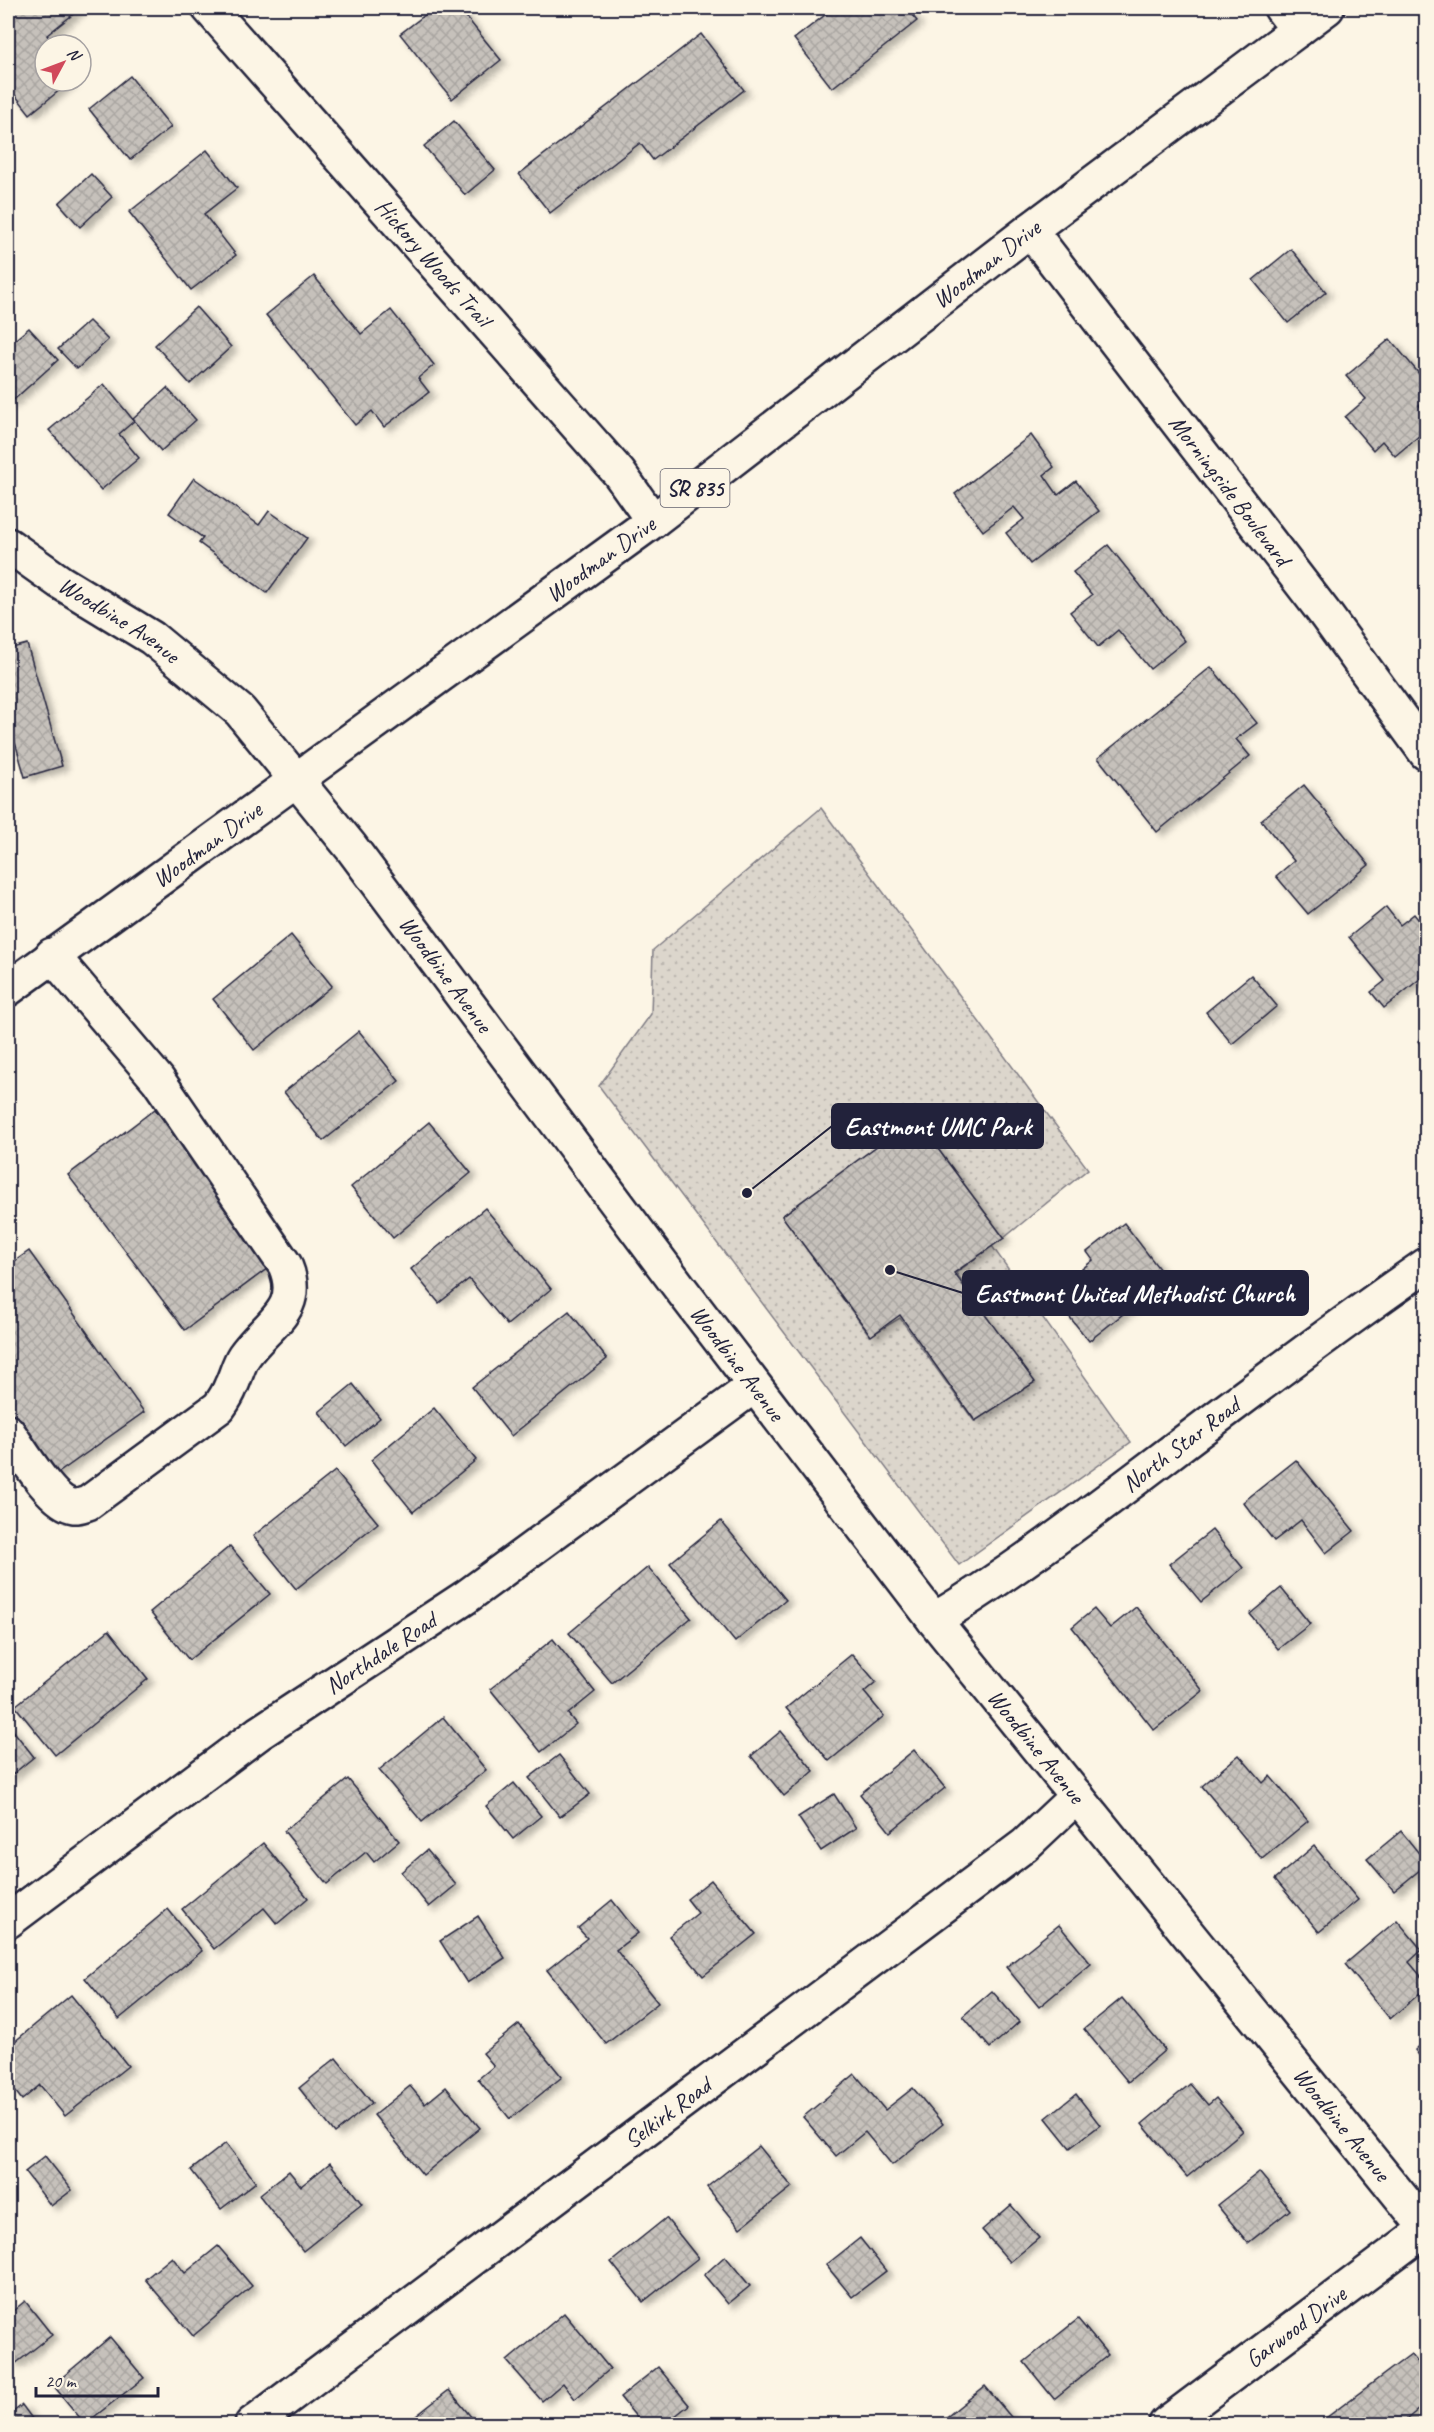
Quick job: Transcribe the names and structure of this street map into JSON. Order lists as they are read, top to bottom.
{
  "streets": {
    "street": [
      "Hickory Woods Trail",
      "Woodman Drive",
      "SR 835",
      "Morningside Boulevard",
      "Woodbine Avenue",
      "North Star Road",
      "Northdale Road",
      "Selkirk Road",
      "Garwood Drive"
    ]
  },
  "crossings": [
    ["Hickory Woods Trail", "Woodman Drive"],
    ["Woodman Drive", "Morningside Boulevard"],
    ["Woodman Drive", "Woodbine Avenue"],
    ["Woodbine Avenue", "North Star Road"],
    ["Woodbine Avenue", "Northdale Road"],
    ["Woodbine Avenue", "Selkirk Road"],
    ["Woodbine Avenue", "Garwood Drive"]
  ],
  "places": ["Eastmont UMC Park", "Eastmont United Methodist Church"],
  "scale_bar": "20 m",
  "north": "top right"
}
